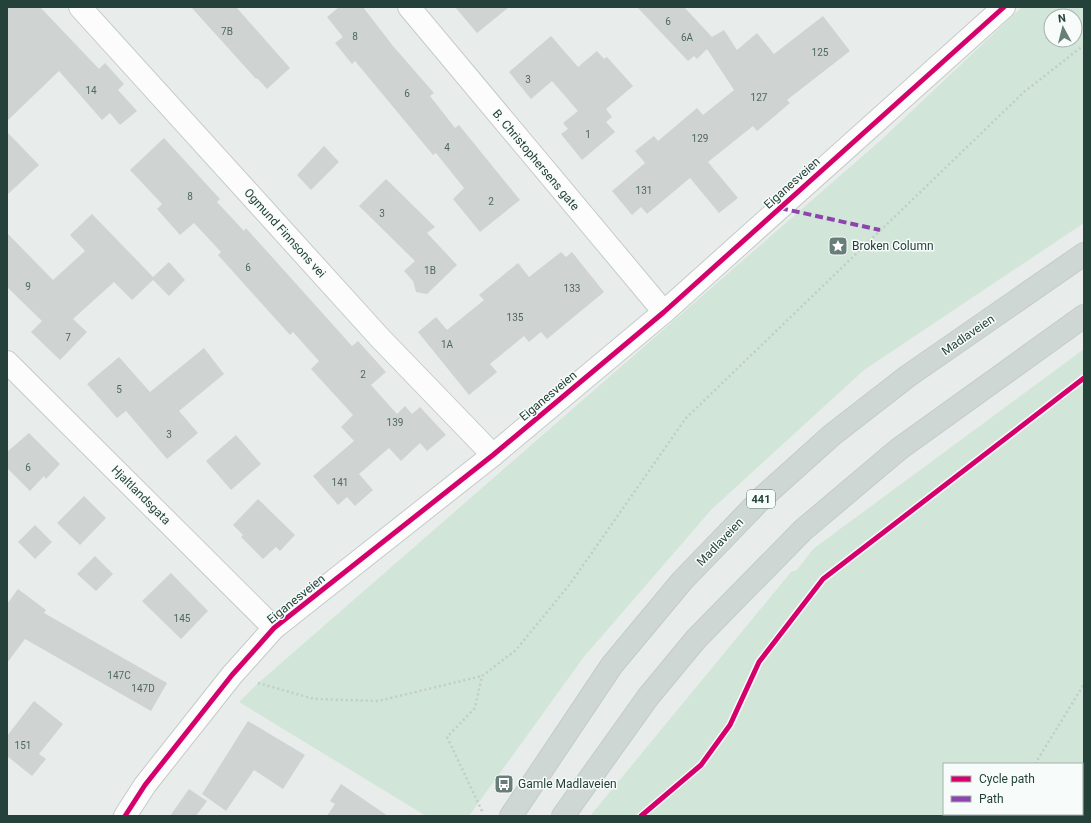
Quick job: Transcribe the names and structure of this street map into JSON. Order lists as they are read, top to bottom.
{
  "streets": {
    "main road": ["Madlaveien", "441"],
    "street": [
      "B. Christophersens gate",
      "Eiganesveien",
      "Ogmund Finnsons vei",
      "Hjaltlandsgata"
    ]
  },
  "crossings": [
    ["B. Christophersens gate", "Eiganesveien"],
    ["Eiganesveien", "Ogmund Finnsons vei"],
    ["Eiganesveien", "Hjaltlandsgata"]
  ],
  "places": {
    "place": ["Broken Column"],
    "bus stop": ["Gamle Madlaveien"]
  },
  "house_numbers": [
    "6",
    "7B",
    "8",
    "6A",
    "125",
    "3",
    "14",
    "6",
    "127",
    "1",
    "129",
    "4",
    "131",
    "8",
    "2",
    "3",
    "6",
    "1B",
    "9",
    "133",
    "135",
    "7",
    "1A",
    "2",
    "5",
    "139",
    "3",
    "6",
    "141",
    "145",
    "147C",
    "147D",
    "151"
  ],
  "legend": ["Cycle path", "Path"],
  "north": "top"
}
